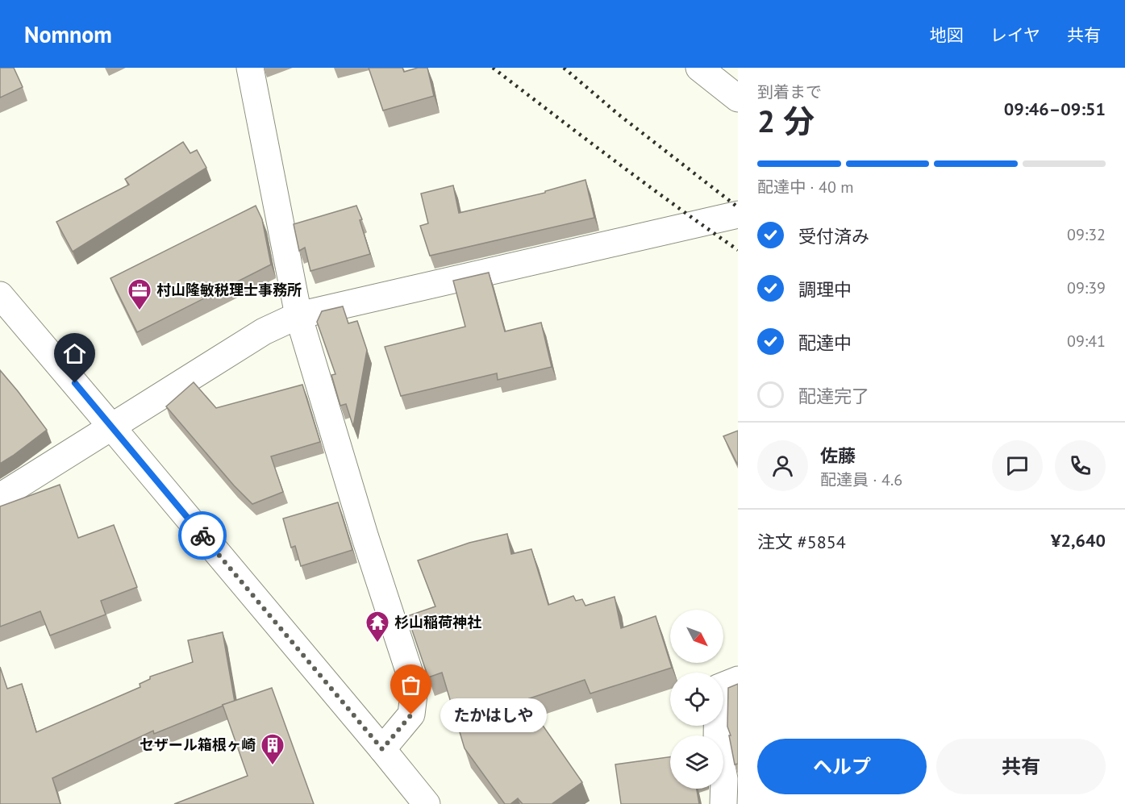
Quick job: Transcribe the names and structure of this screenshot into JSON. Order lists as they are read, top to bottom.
{
  "places": {
    "office": ["村山隆敏税理士事務所"],
    "temple": ["杉山稲荷神社"],
    "other": ["たかはしや"],
    "building": ["セザール箱根ヶ崎"]
  },
  "north": "bottom right",
  "page": {
    "header": "Nomnom",
    "nav": ["地図", "レイヤ", "共有"],
    "heading": ["2 分", "到着まで", "09:46–09:51"],
    "panel": [
      "佐藤",
      "配達員 · 4.6",
      "注文 #5854",
      "¥2,640"
    ],
    "bar": "配達中 · 40 m",
    "list": [
      ["受付済み", "09:32"],
      ["調理中", "09:39"],
      ["配達中", "09:41"],
      "配達完了"
    ],
    "bubble": "たかはしや",
    "buttons": ["ヘルプ", "共有"]
  }
}
